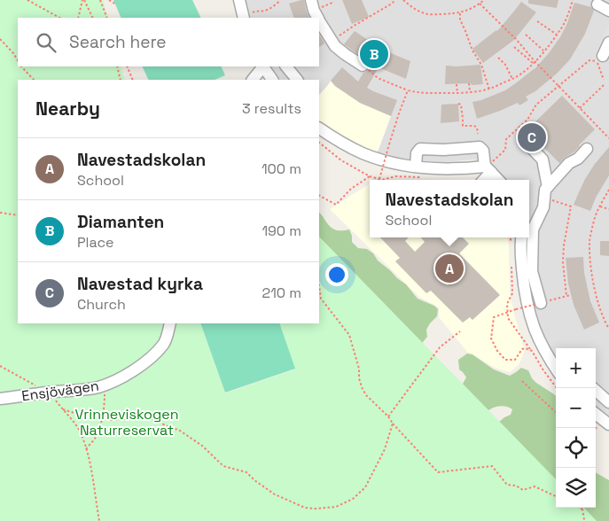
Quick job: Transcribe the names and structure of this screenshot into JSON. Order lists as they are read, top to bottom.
{
  "streets": {
    "street": ["Ensjövägen"]
  },
  "parks": ["Vrinneviskogen Naturreservat"],
  "page": {
    "search": "Search here",
    "pins": ["B", "C", "A"],
    "heading": ["Nearby", "3 results"],
    "list": [
      {
        "mark": "A",
        "name": "Navestadskolan",
        "note": "School",
        "value": "100 m"
      },
      {
        "mark": "B",
        "name": "Diamanten",
        "note": "Place",
        "value": "190 m"
      },
      {
        "mark": "C",
        "name": "Navestad kyrka",
        "note": "Church",
        "value": "210 m"
      }
    ],
    "popup": ["Navestadskolan", "School"],
    "map_buttons": ["+", "−"]
  }
}
